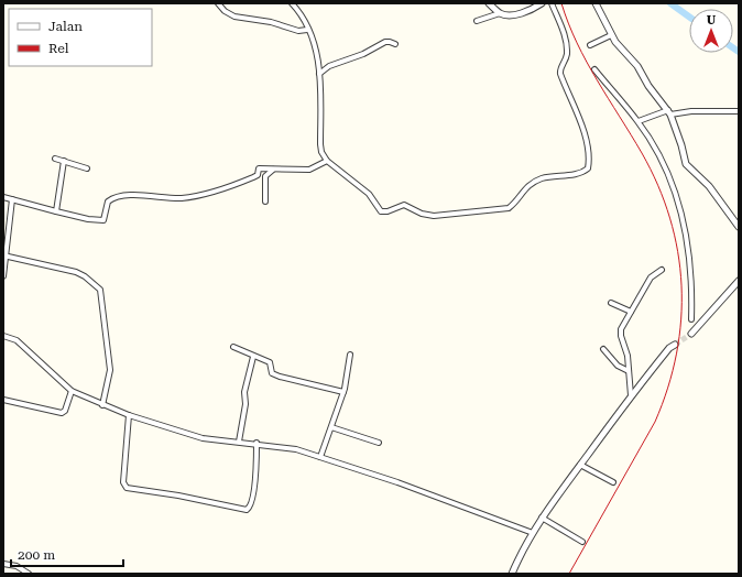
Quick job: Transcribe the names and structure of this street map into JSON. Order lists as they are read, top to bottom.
{
  "legend": ["Jalan", "Rel"],
  "scale_bar": "200 m",
  "north": "top"
}
